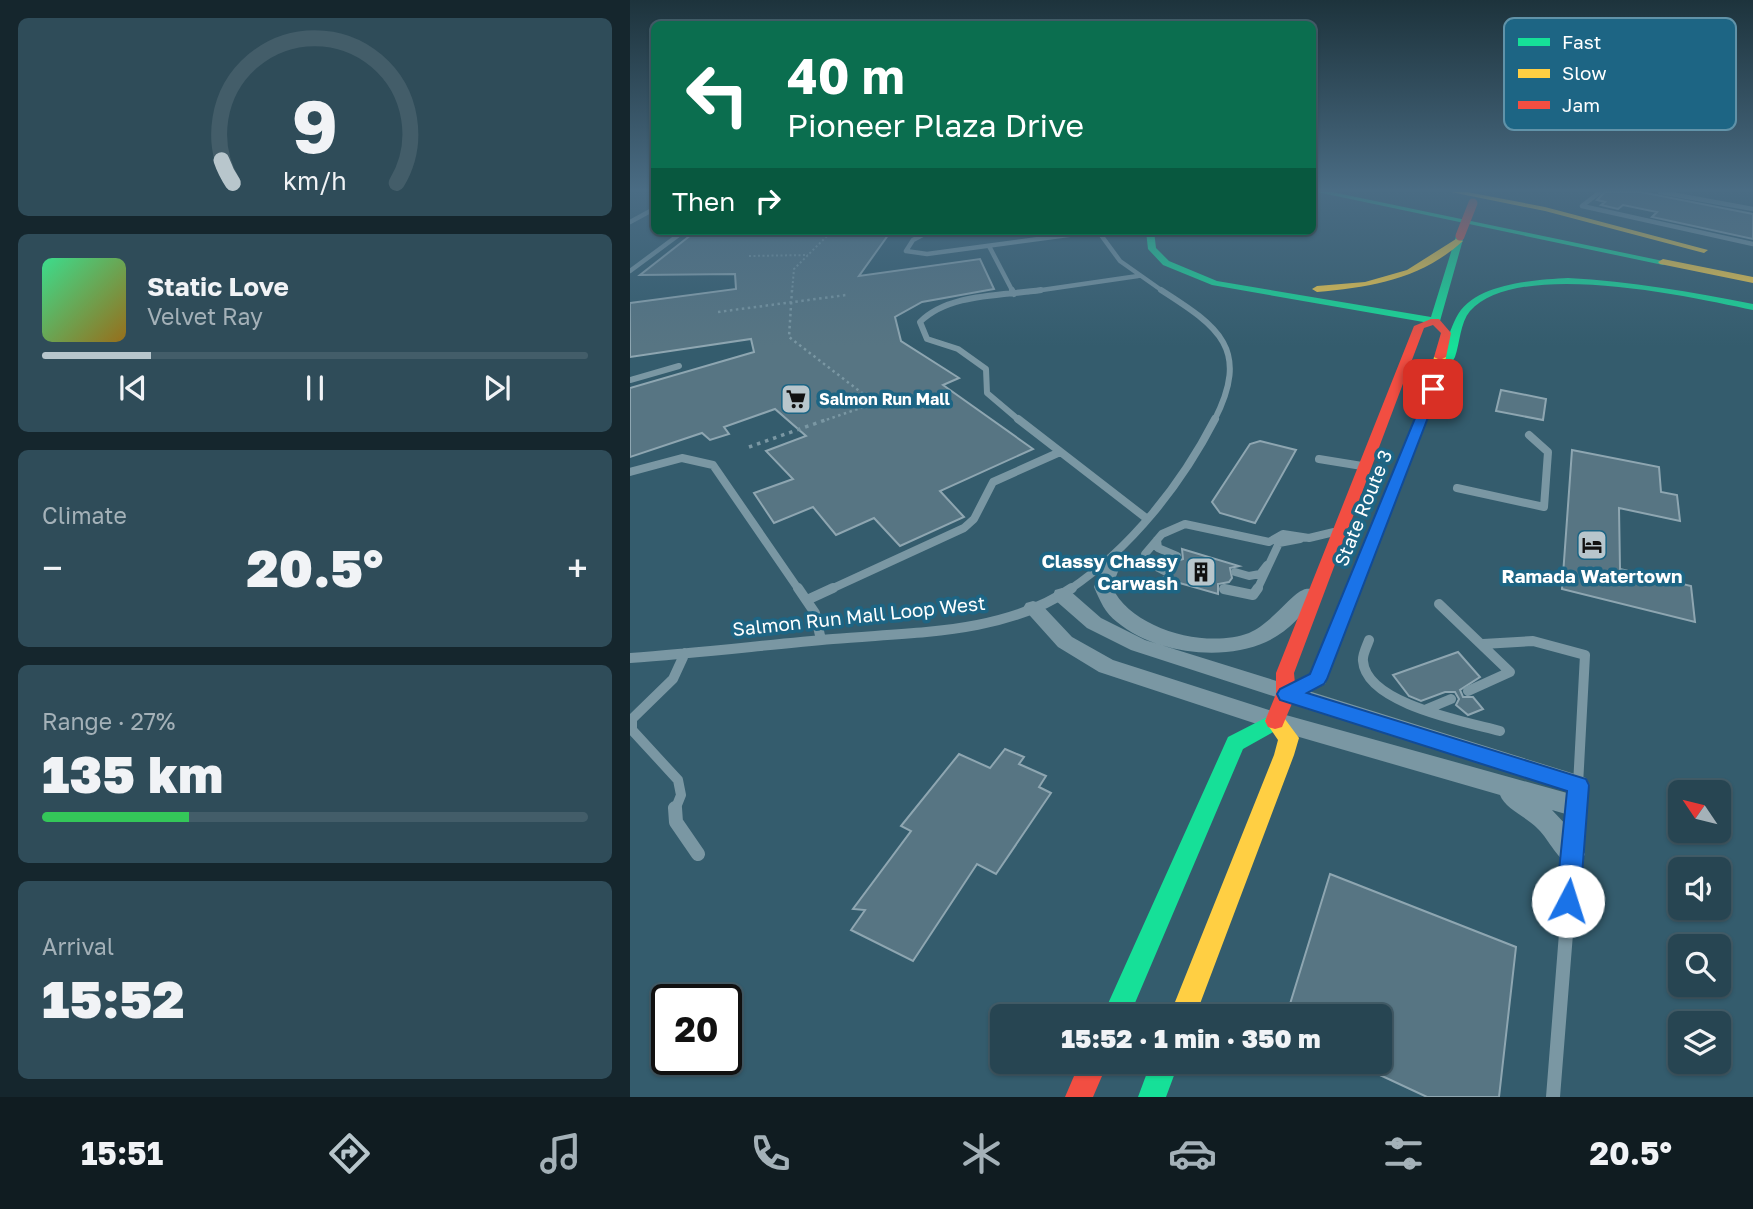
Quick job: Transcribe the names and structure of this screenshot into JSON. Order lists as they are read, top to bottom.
{
  "streets": {
    "main road": ["State Route 3"],
    "lane": ["Salmon Run Mall Loop West"]
  },
  "places": {
    "supermarket": ["Salmon Run Mall"],
    "hotel": ["Ramada Watertown"],
    "building": ["Classy Chassy Carwash"]
  },
  "legend": ["Fast", "Slow", "Jam"],
  "north": "top left",
  "page": {
    "turn": ["40 m", "Pioneer Plaza Drive"],
    "then": "Then",
    "song": ["Static Love", "Velvet Ray"],
    "tile": [
      "Climate",
      ["Range · 27%", "135 km"],
      ["Arrival", "15:52"]
    ],
    "heat": ["−", "20.5°", "+"],
    "limit": "20",
    "trip": "15:52 · 1 min · 350 m",
    "tabs": ["15:51", "20.5°"],
    "gauge": ["9", "km/h"]
  }
}
